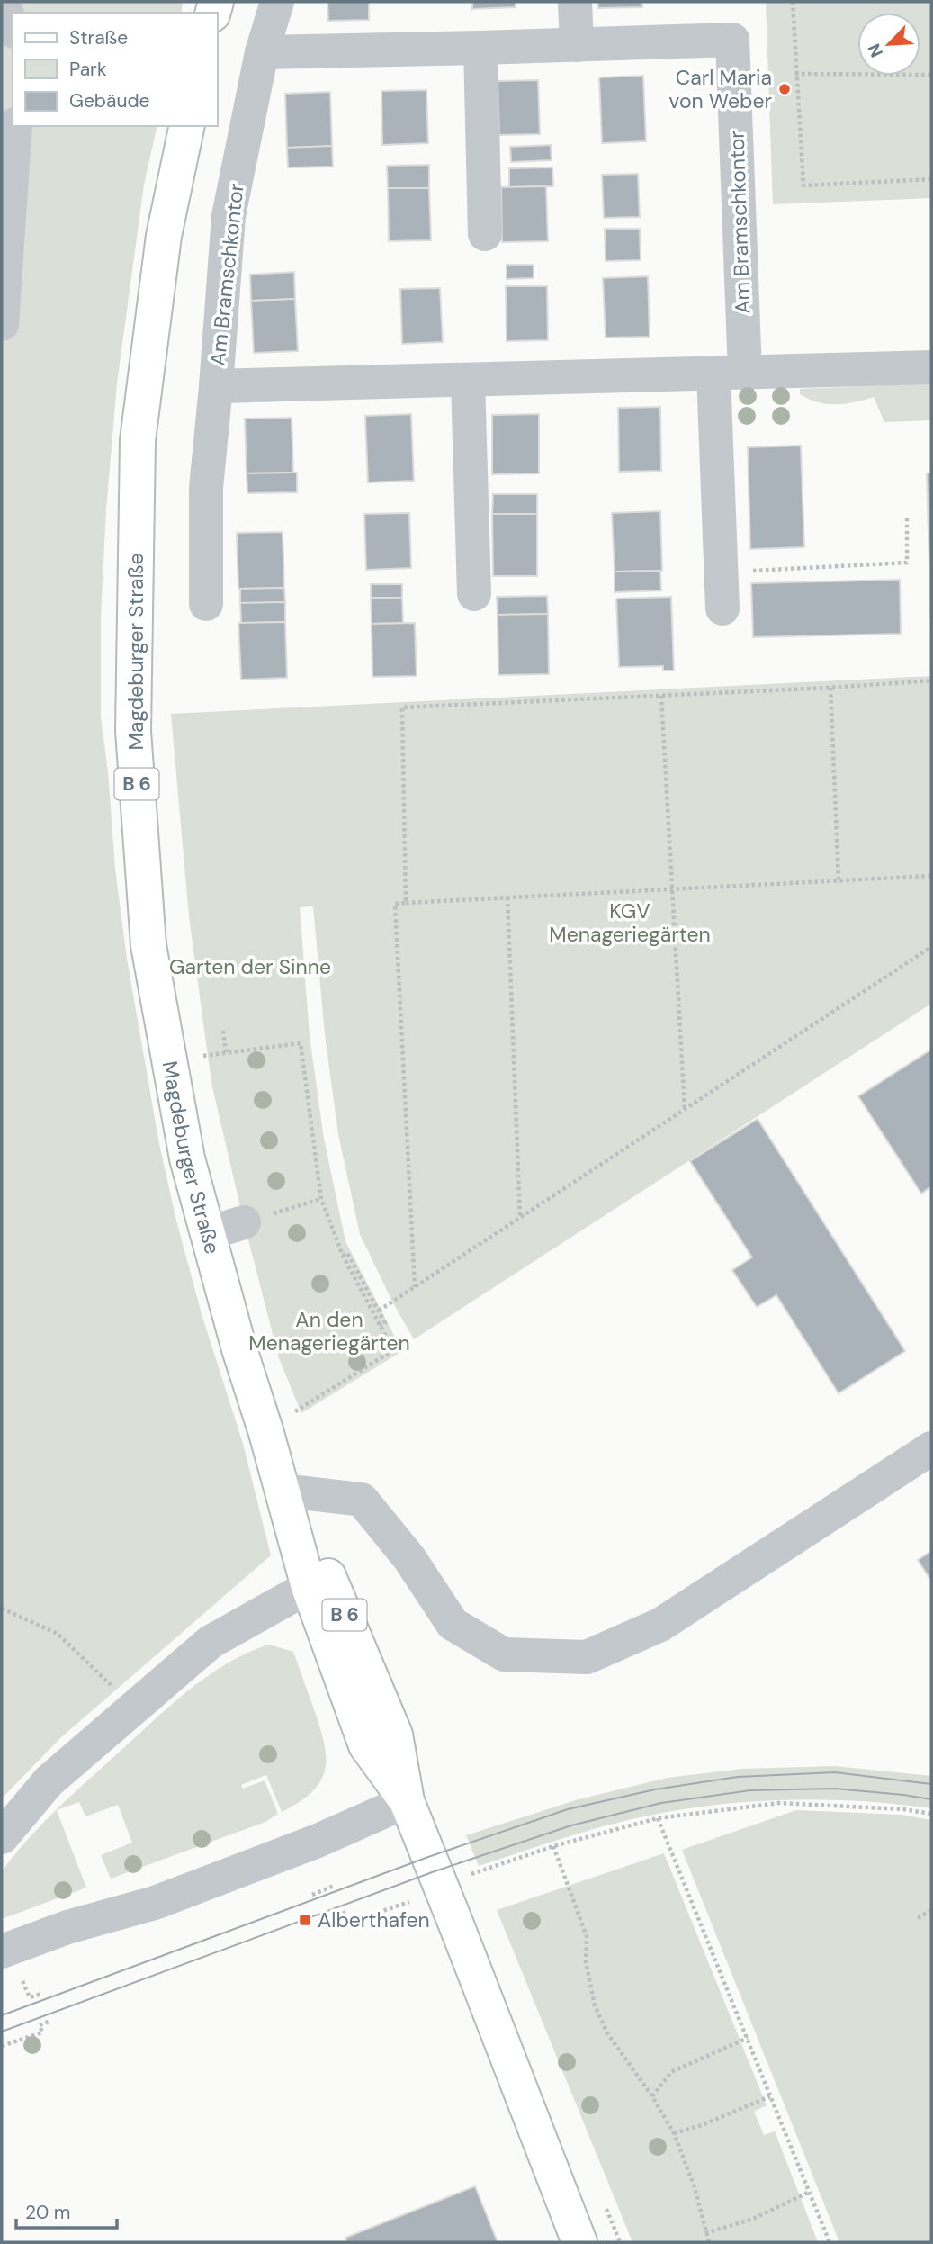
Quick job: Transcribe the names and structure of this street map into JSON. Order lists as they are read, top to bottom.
{
  "streets": {
    "main road": ["Magdeburger Straße", "B 6"],
    "street": ["Am Bramschkontor"]
  },
  "crossings": [
    ["Magdeburger Straße", "B 6"]
  ],
  "parks": ["KGV Menageriegärten", "Garten der Sinne", "An den Menageriegärten"],
  "places": {
    "other": ["Carl Maria von Weber"],
    "transit": ["Alberthafen"]
  },
  "legend": ["Straße", "Park", "Gebäude"],
  "scale_bar": "20 m",
  "north": "bottom left"
}
